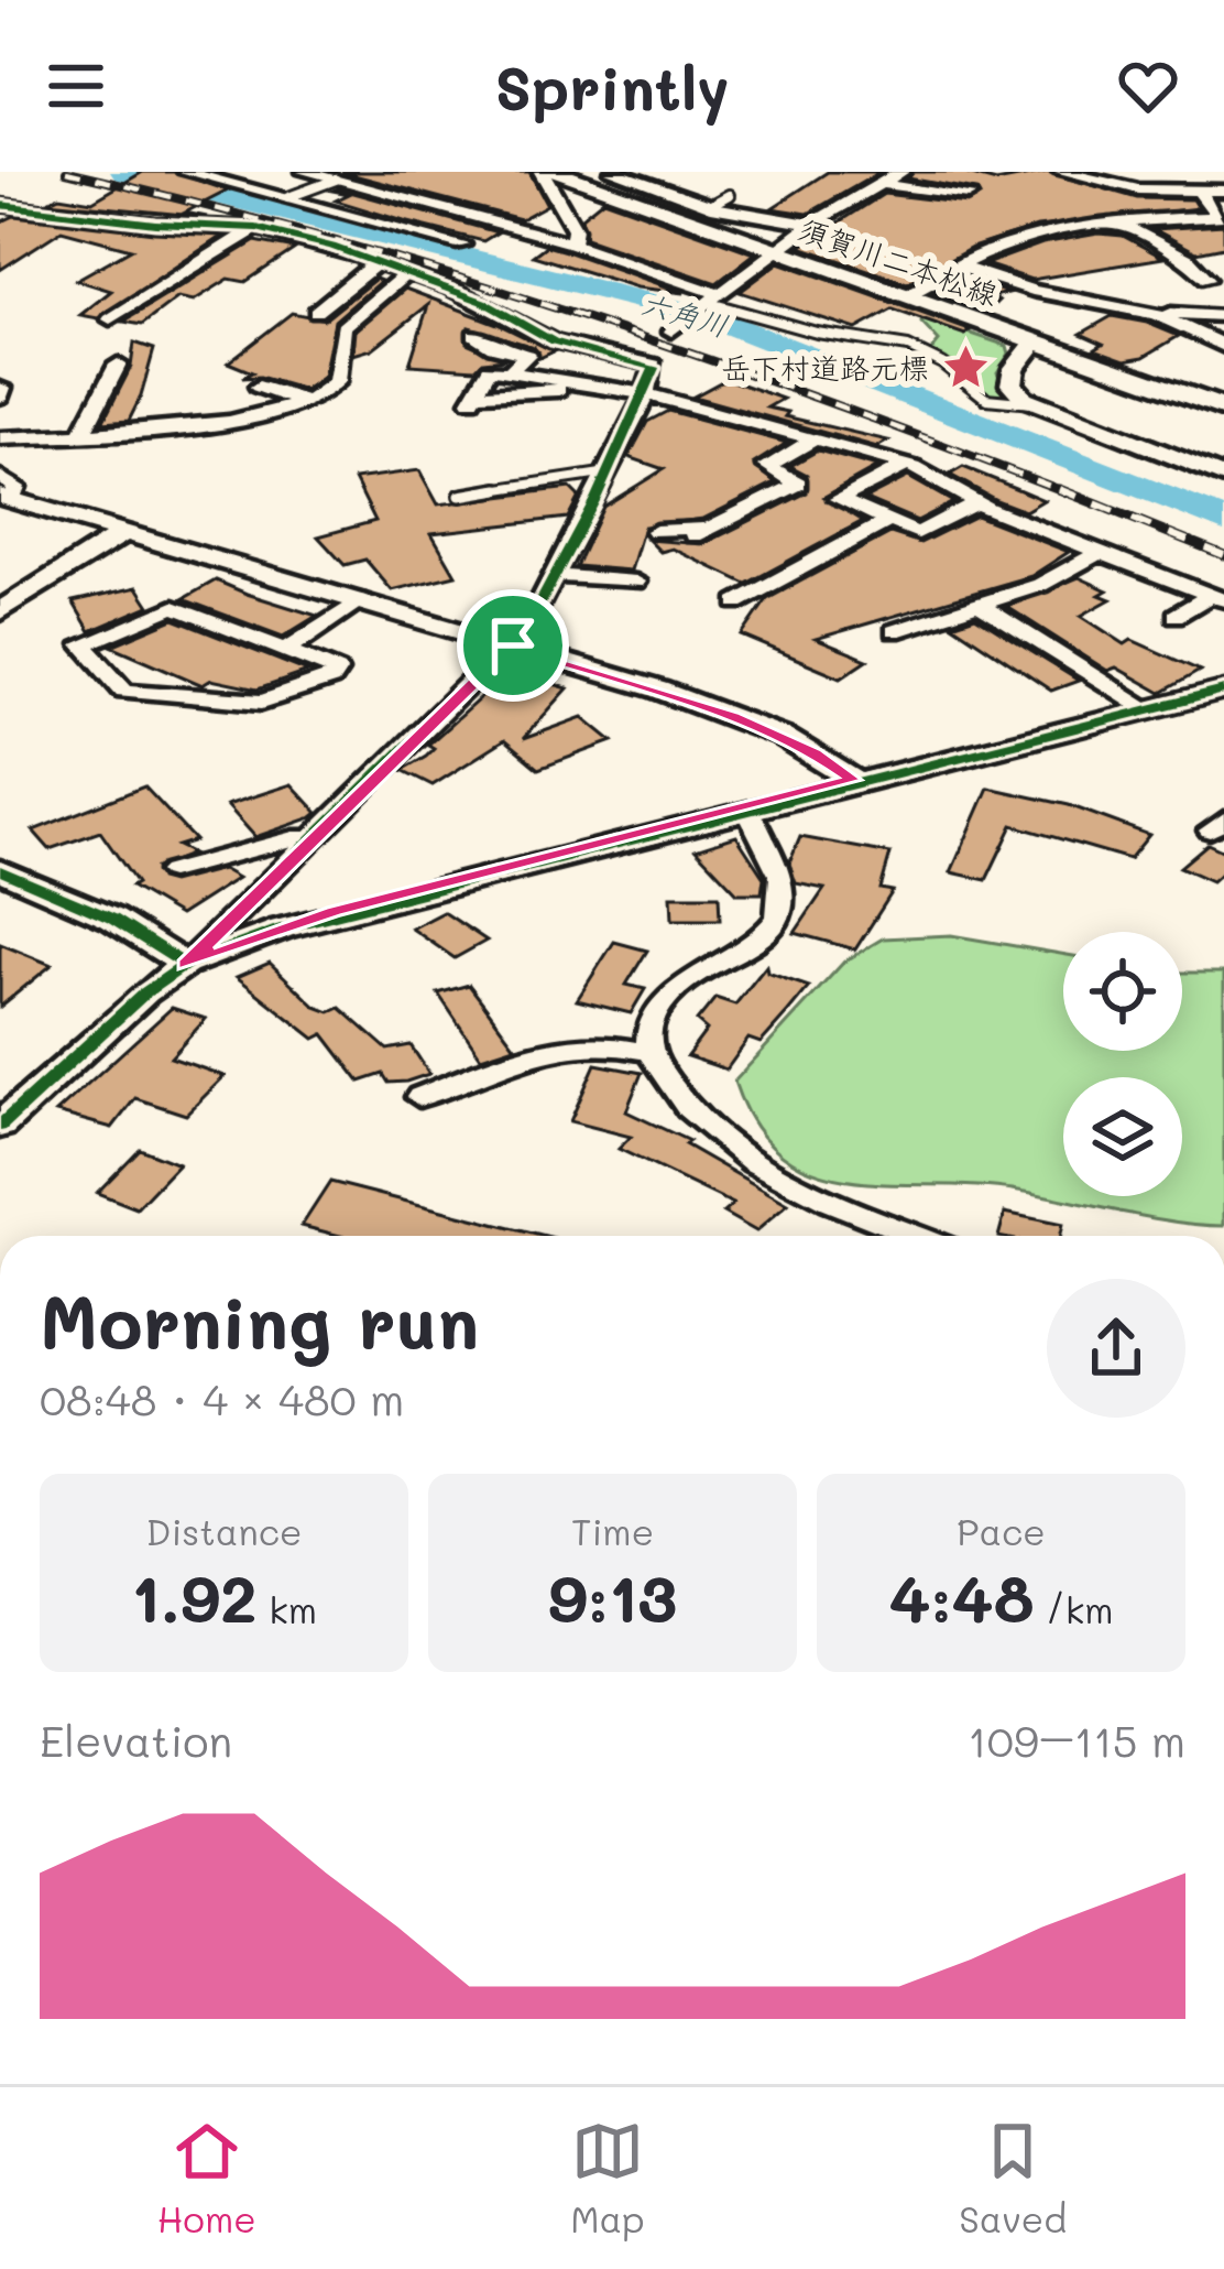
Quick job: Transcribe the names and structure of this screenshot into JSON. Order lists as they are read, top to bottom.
{
  "streets": {
    "main road": ["須賀川二本松線"]
  },
  "water": ["六角川"],
  "places": {
    "place": ["岳下村道路元標"]
  },
  "page": {
    "header": "Sprintly",
    "heading": ["Morning run", "08:48 · 4 × 480 m"],
    "stats": [
      ["Distance", "1.92 km"],
      ["Time", "9:13"],
      ["Pace", "4:48 /km"]
    ],
    "chart": ["Elevation", "109–115 m"],
    "tabs": ["Home", "Map", "Saved"]
  }
}
